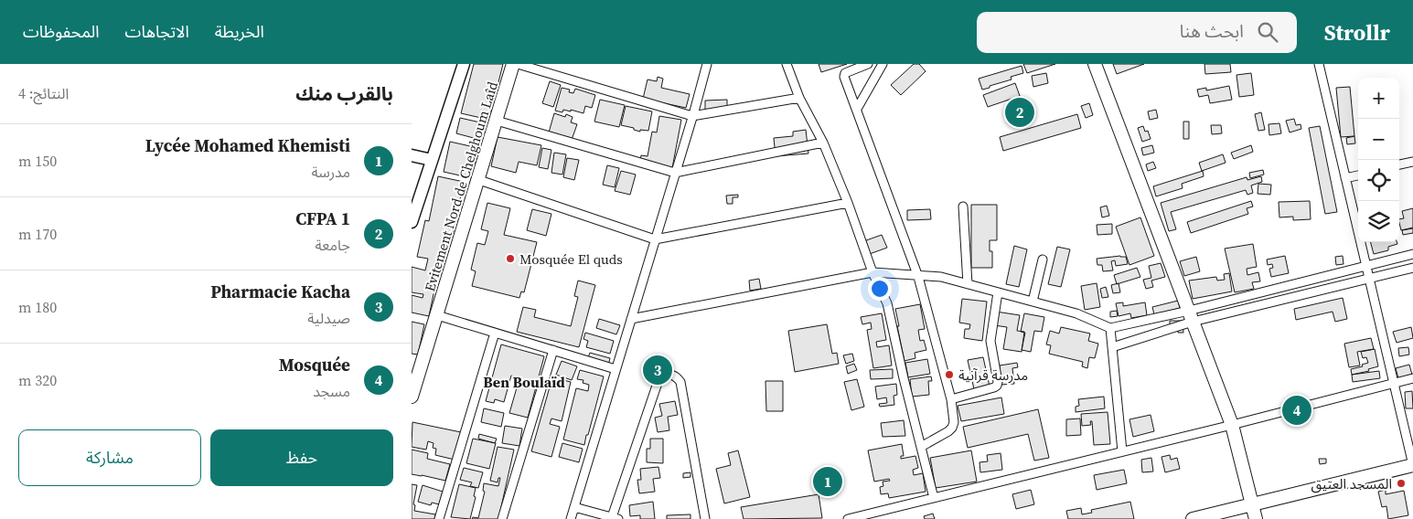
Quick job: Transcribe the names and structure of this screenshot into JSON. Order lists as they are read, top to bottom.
{
  "streets": {
    "main road": ["Evitement Nord de Chelghoum Laîd"]
  },
  "districts": ["Ben Boulaïd"],
  "places": ["Mosquée El quds", "مدرسة قرآنية", "المسجد العتيق"],
  "page": {
    "header": "Strollr",
    "search": "ابحث هنا",
    "nav": ["الخريطة", "الاتجاهات", "المحفوظات"],
    "heading": ["بالقرب منك", "النتائج: 4"],
    "map_buttons": ["+", "−"],
    "pins": [
      "2",
      "3",
      "4",
      "1"
    ],
    "list": [
      {
        "mark": "1",
        "name": "Lycée Mohamed Khemisti",
        "note": "مدرسة",
        "value": "150 m"
      },
      {
        "mark": "2",
        "name": "CFPA 1",
        "note": "جامعة",
        "value": "170 m"
      },
      {
        "mark": "3",
        "name": "Pharmacie Kacha",
        "note": "صيدلية",
        "value": "180 m"
      },
      {
        "mark": "4",
        "name": "Mosquée",
        "note": "مسجد",
        "value": "320 m"
      }
    ],
    "buttons": ["حفظ", "مشاركة"]
  }
}
